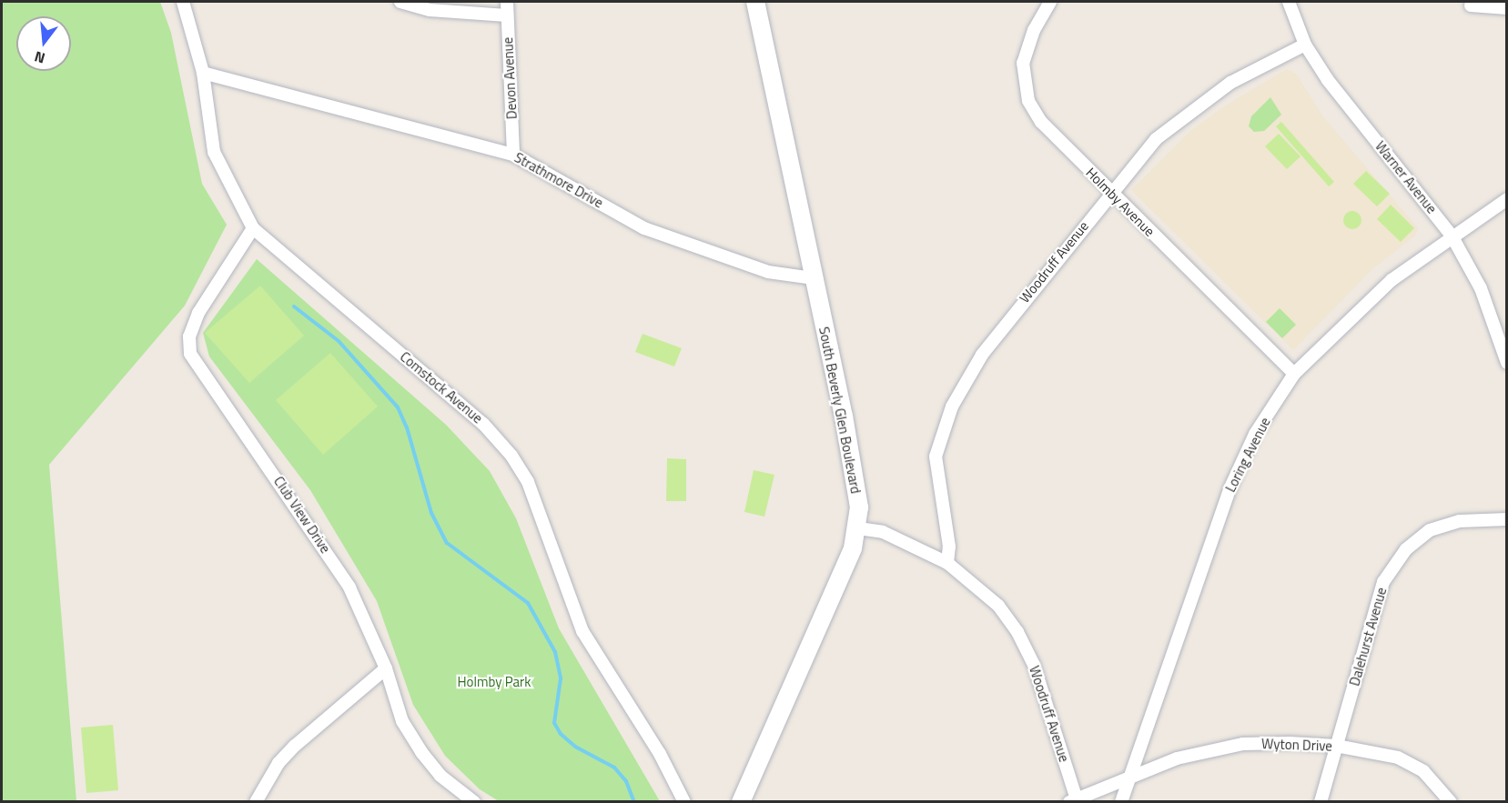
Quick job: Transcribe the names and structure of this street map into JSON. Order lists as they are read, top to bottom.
{
  "streets": {
    "main road": ["South Beverly Glen Boulevard"],
    "street": [
      "Devon Avenue",
      "Warner Avenue",
      "Strathmore Drive",
      "Holmby Avenue",
      "Woodruff Avenue",
      "Comstock Avenue",
      "Loring Avenue",
      "Club View Drive",
      "Dalehurst Avenue",
      "Wyton Drive"
    ]
  },
  "crossings": [
    ["Devon Avenue", "Strathmore Drive"],
    ["Warner Avenue", "Woodruff Avenue"],
    ["Warner Avenue", "Loring Avenue"],
    ["Strathmore Drive", "Comstock Avenue"],
    ["Strathmore Drive", "South Beverly Glen Boulevard"],
    ["Holmby Avenue", "Woodruff Avenue"],
    ["Holmby Avenue", "Loring Avenue"],
    ["Woodruff Avenue", "South Beverly Glen Boulevard"],
    ["Woodruff Avenue", "Wyton Drive"],
    ["Comstock Avenue", "Club View Drive"],
    ["Loring Avenue", "Wyton Drive"],
    ["Dalehurst Avenue", "Wyton Drive"]
  ],
  "parks": ["Holmby Park"],
  "north": "bottom"
}
